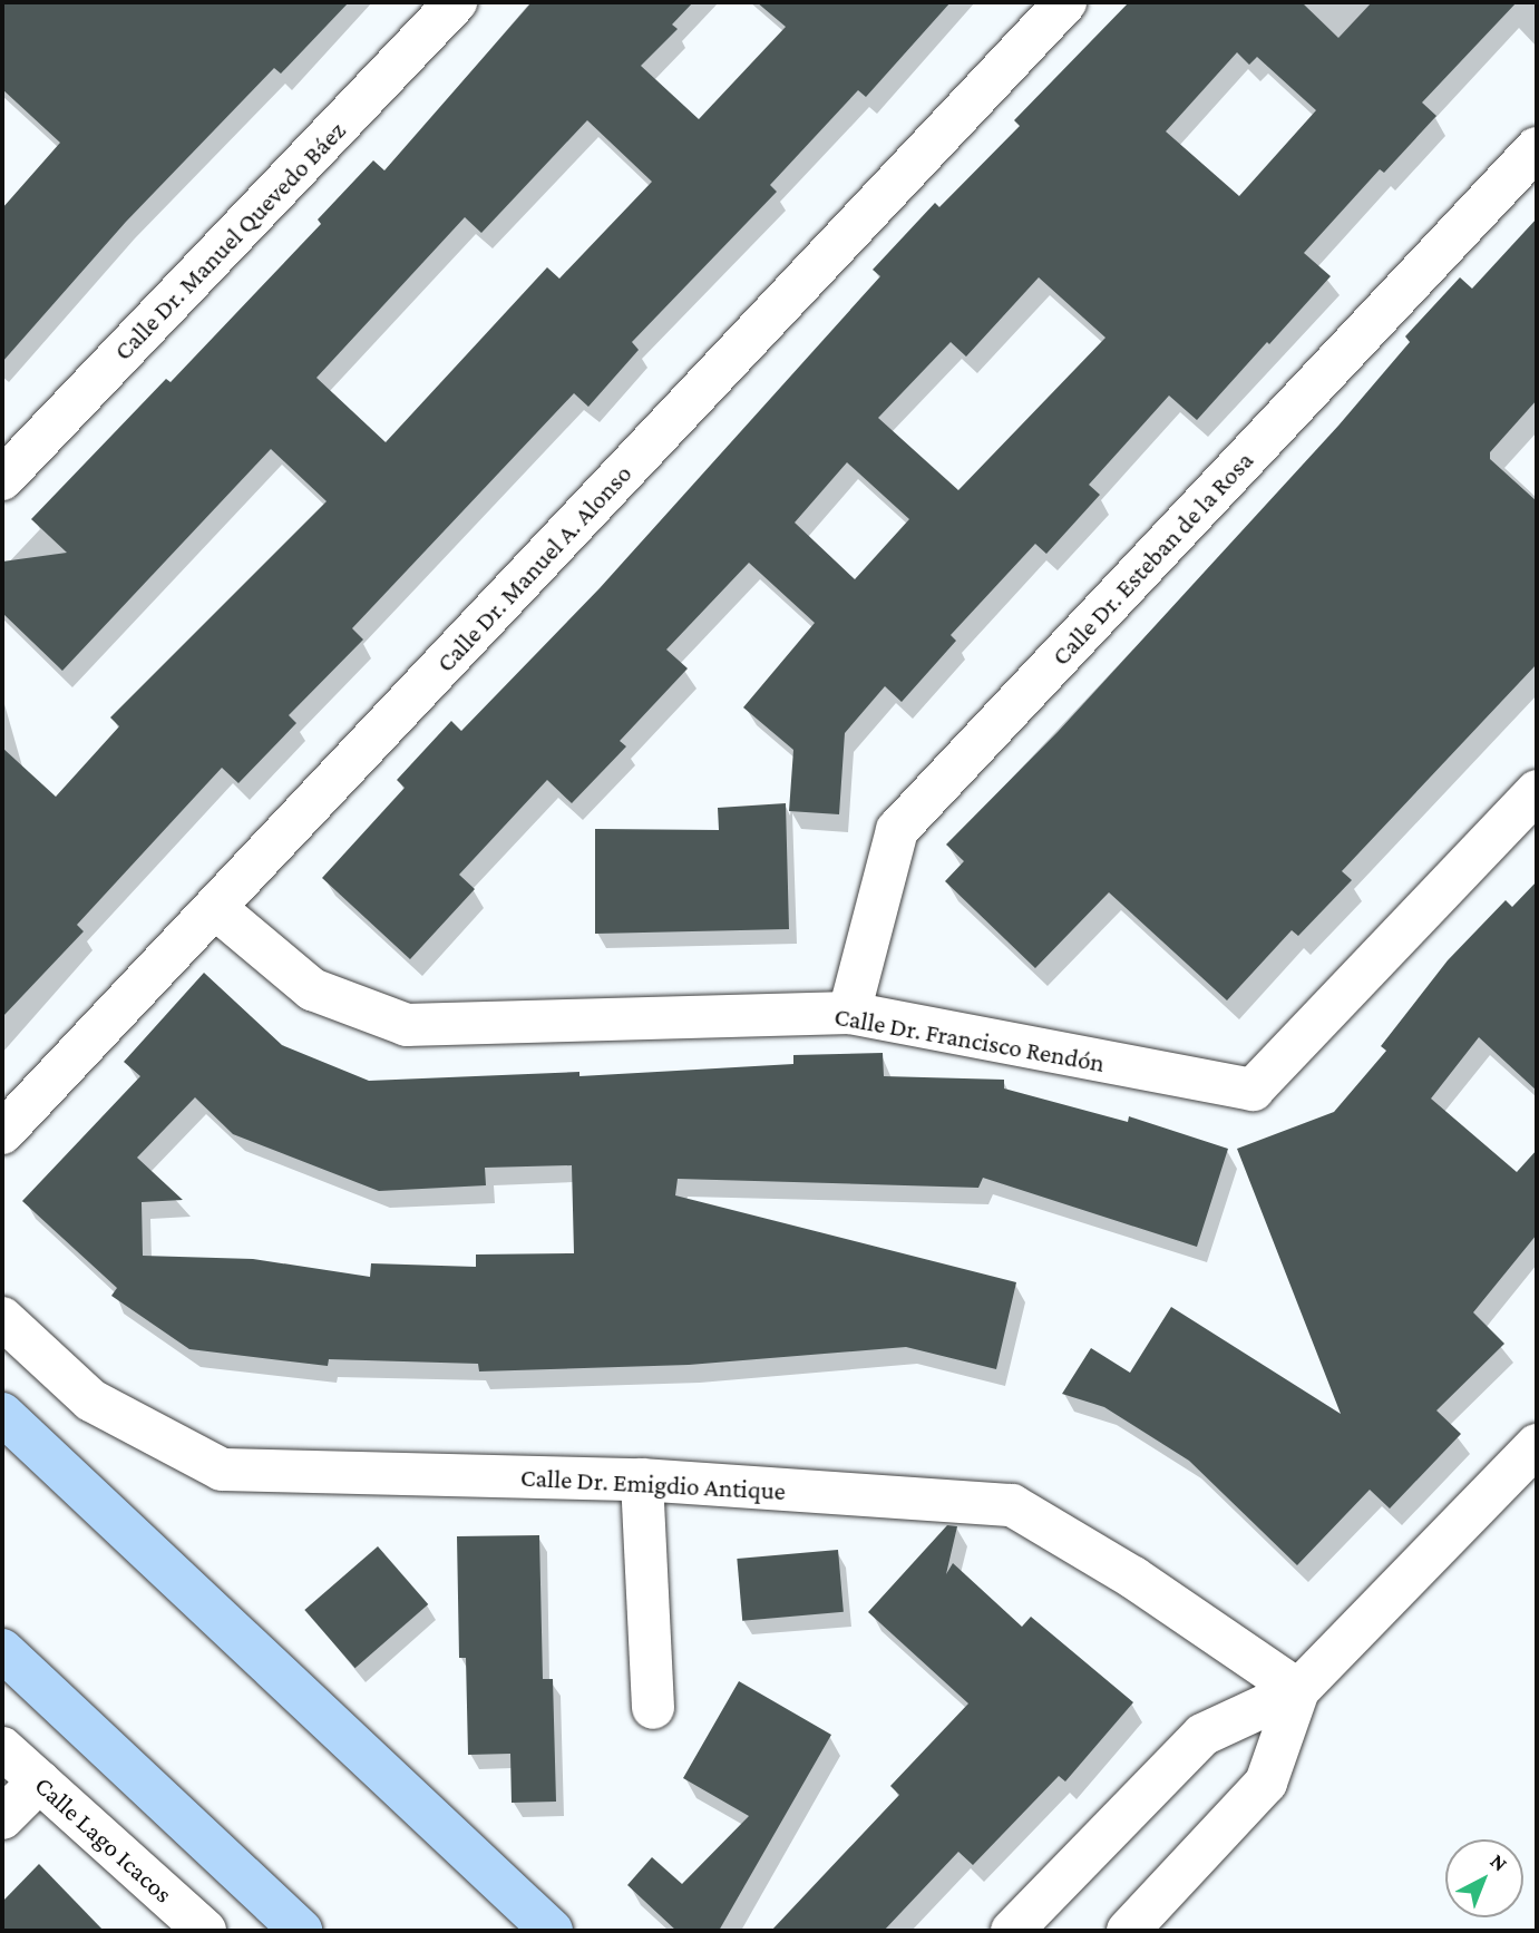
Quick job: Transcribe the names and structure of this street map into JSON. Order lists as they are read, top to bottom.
{
  "streets": {
    "street": [
      "Calle Dr. Manuel Quevedo Báez",
      "Calle Dr. Esteban de la Rosa",
      "Calle Dr. Manuel A. Alonso",
      "Calle Dr. Francisco Rendón",
      "Calle Dr. Emigdio Antique",
      "Calle Lago Icacos"
    ]
  },
  "crossings": [
    ["Calle Dr. Esteban de la Rosa", "Calle Dr. Francisco Rendón"],
    ["Calle Dr. Manuel A. Alonso", "Calle Dr. Francisco Rendón"]
  ],
  "north": "top right"
}
